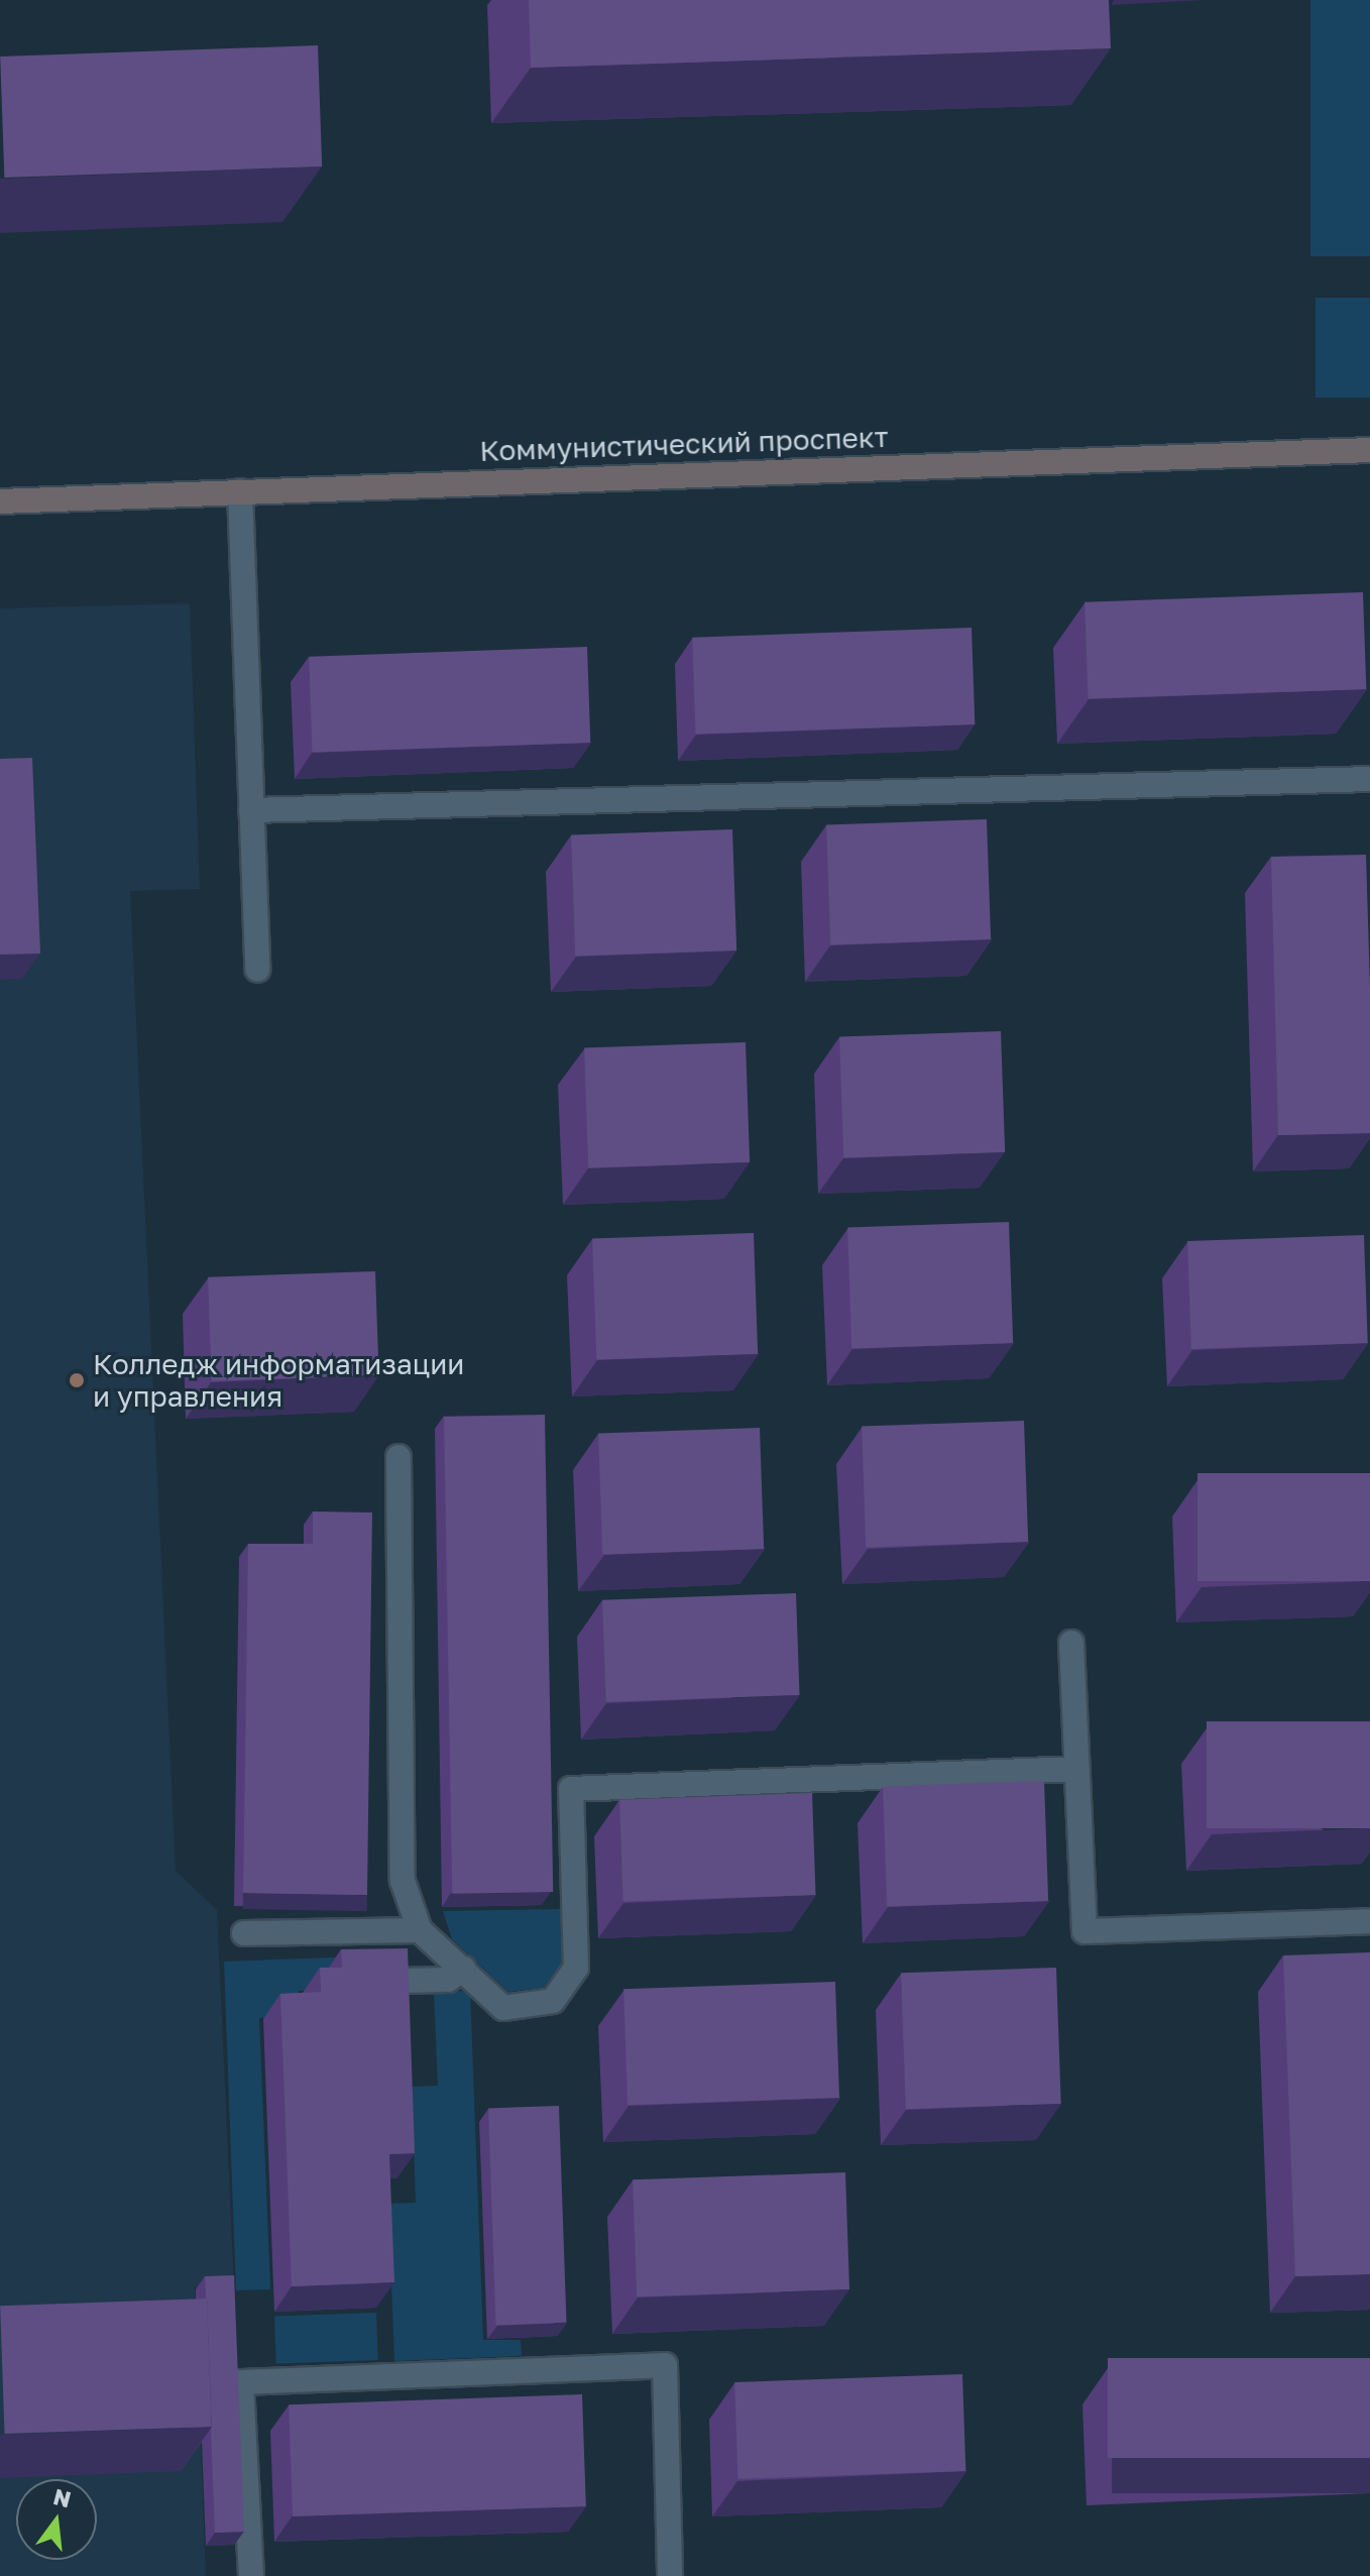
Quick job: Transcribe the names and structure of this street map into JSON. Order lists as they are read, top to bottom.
{
  "streets": {
    "main road": ["Коммунистический проспект"]
  },
  "places": ["Колледж информатизации и управления"],
  "north": "top"
}
